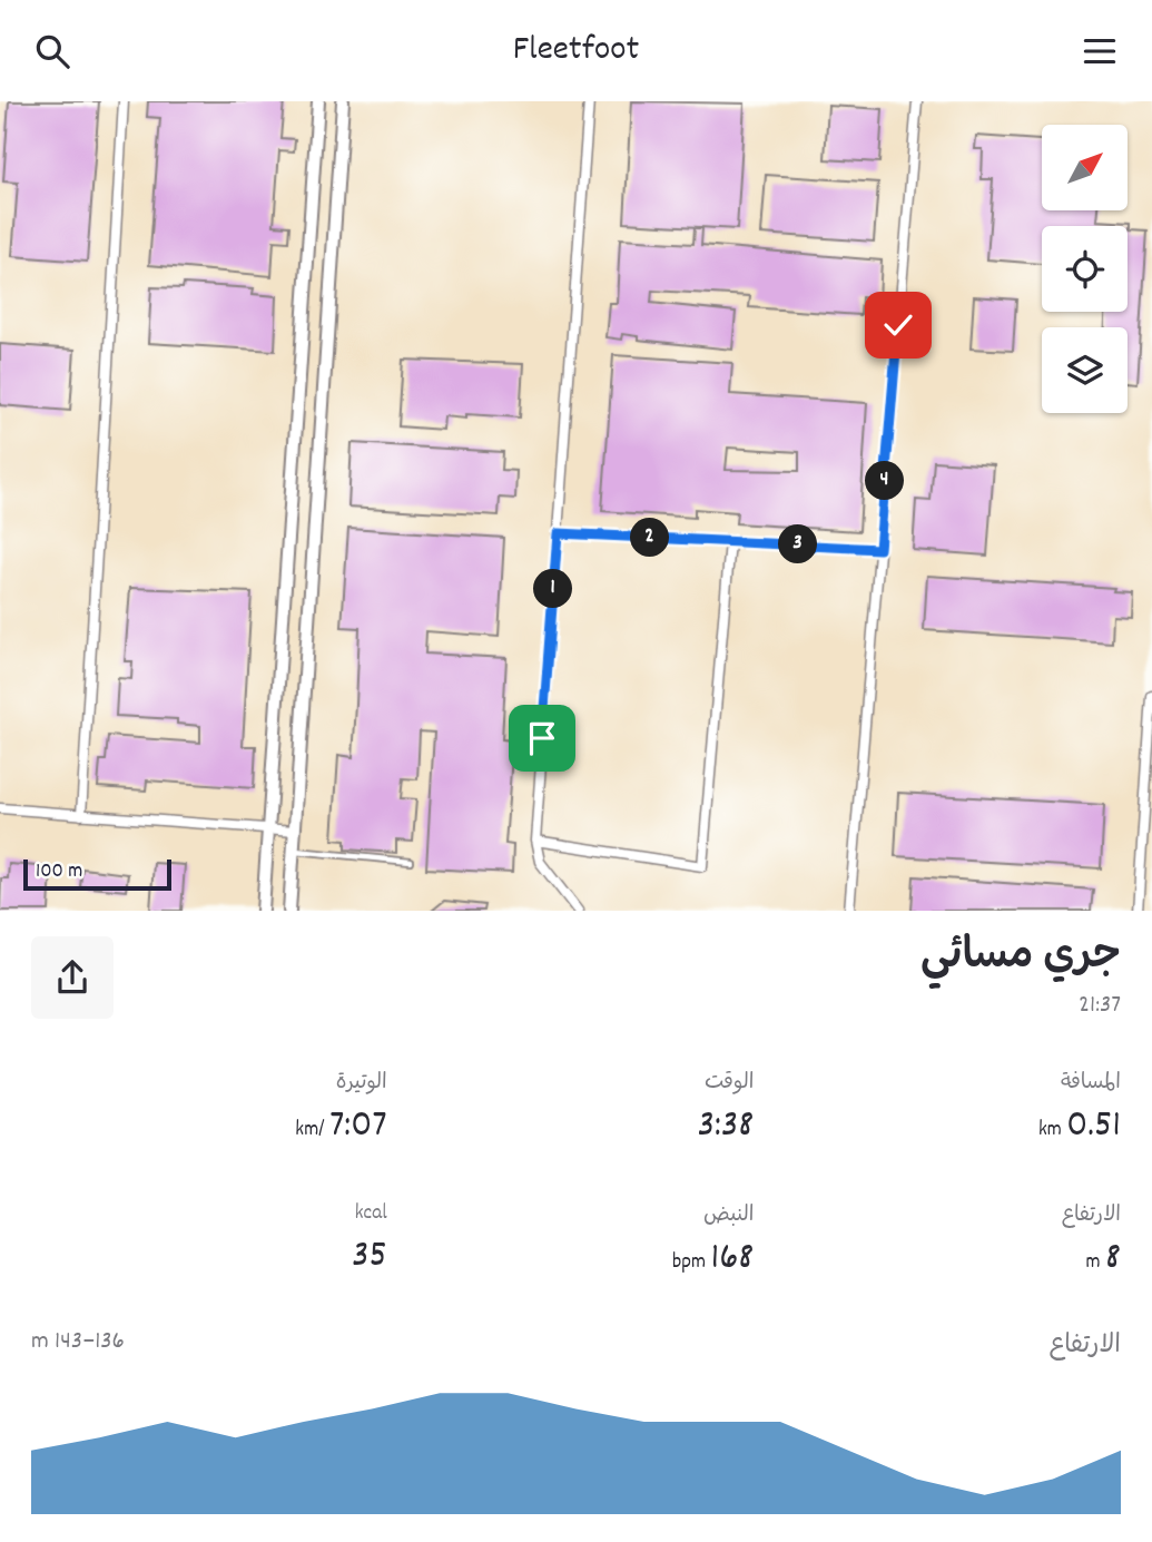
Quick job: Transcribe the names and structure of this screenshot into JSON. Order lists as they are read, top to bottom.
{
  "scale_bar": "100 m",
  "north": "top right",
  "page": {
    "header": "Fleetfoot",
    "pins": [
      "4",
      "2",
      "3",
      "1"
    ],
    "scale": "100 m",
    "heading": ["جري مسائي", "21:37"],
    "stats": [
      ["المسافة", "0.51 km"],
      ["الوقت", "3:38"],
      ["الوتيرة", "7:07 /km"],
      ["الارتفاع", "8 m"],
      ["النبض", "168 bpm"],
      ["kcal", "35"]
    ],
    "chart": ["الارتفاع", "136–143 m"]
  }
}
